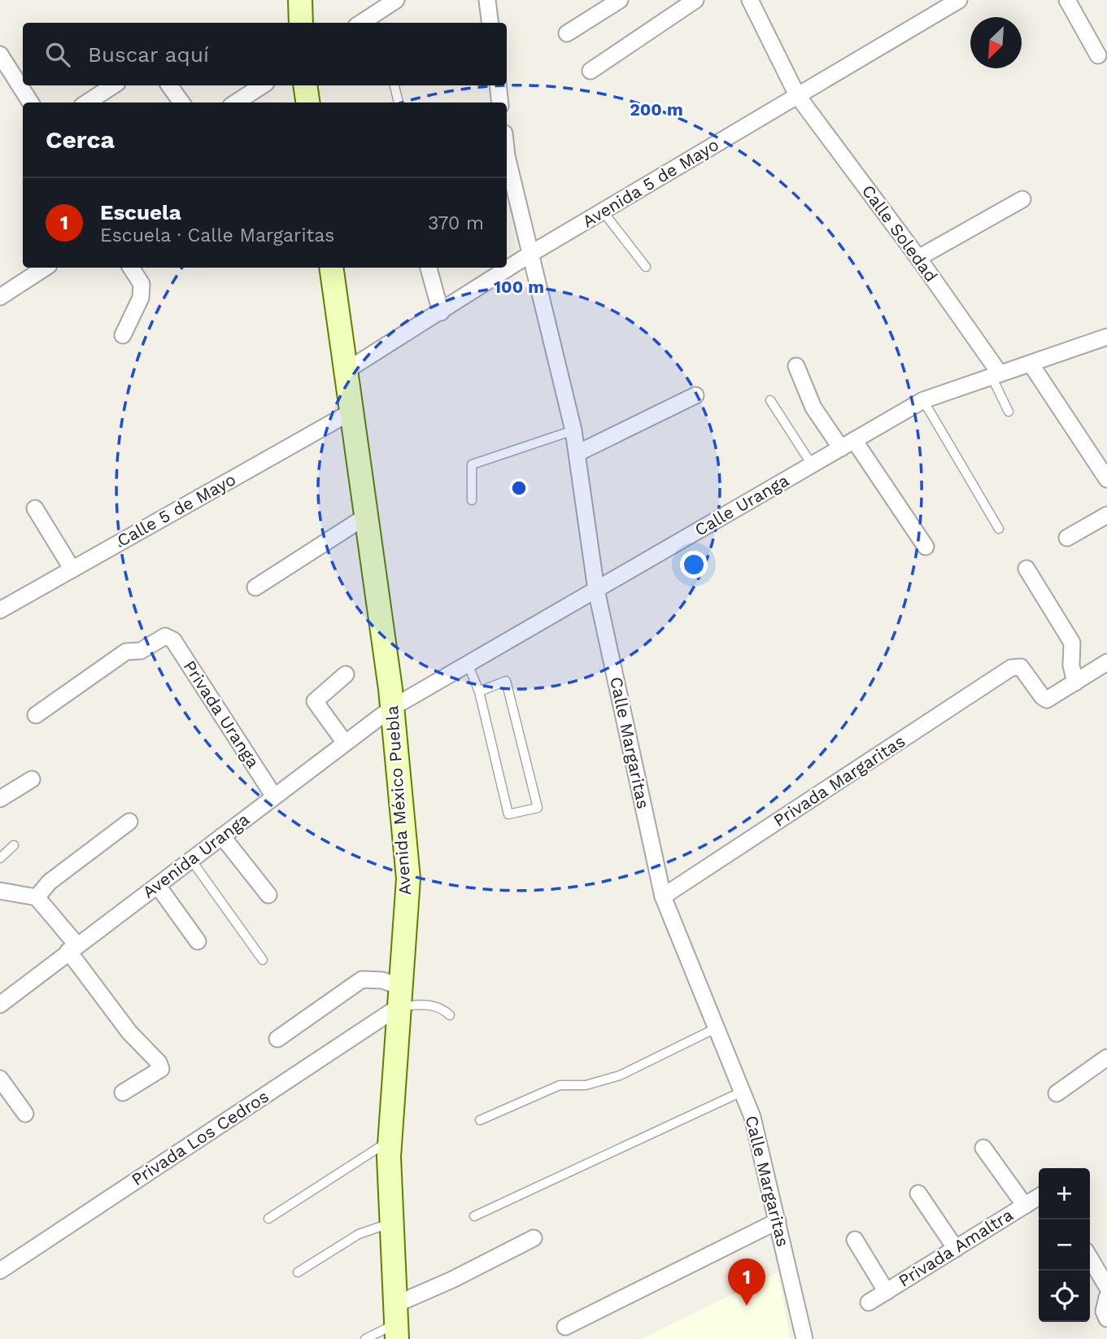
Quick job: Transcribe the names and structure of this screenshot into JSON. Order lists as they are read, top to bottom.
{
  "streets": {
    "main road": ["Avenida México Puebla"],
    "street": [
      "Avenida 5 de Mayo",
      "Calle Soledad",
      "Calle Uranga",
      "Calle 5 de Mayo",
      "Privada Uranga",
      "Calle Margaritas",
      "Privada Margaritas",
      "Avenida Uranga",
      "Privada Los Cedros",
      "Privada Amaltra"
    ]
  },
  "crossings": [
    ["Avenida 5 de Mayo", "Calle Soledad"],
    ["Avenida 5 de Mayo", "Calle Margaritas"],
    ["Avenida 5 de Mayo", "Avenida México Puebla"],
    ["Calle Soledad", "Calle Uranga"],
    ["Calle Uranga", "Calle Margaritas"],
    ["Calle Uranga", "Avenida México Puebla"],
    ["Calle Uranga", "Avenida Uranga"],
    ["Calle 5 de Mayo", "Avenida México Puebla"],
    ["Privada Uranga", "Avenida Uranga"],
    ["Calle Margaritas", "Privada Margaritas"],
    ["Avenida México Puebla", "Avenida Uranga"],
    ["Avenida México Puebla", "Privada Los Cedros"]
  ],
  "north": "bottom left",
  "page": {
    "search": "Buscar aquí",
    "heading": "Cerca",
    "list": [
      {
        "mark": "1",
        "name": "Escuela",
        "note": "Escuela · Calle Margaritas",
        "value": "370 m"
      }
    ],
    "map_buttons": ["+", "−"],
    "pins": "1"
  },
  "rings": ["200 m", "100 m"]
}
